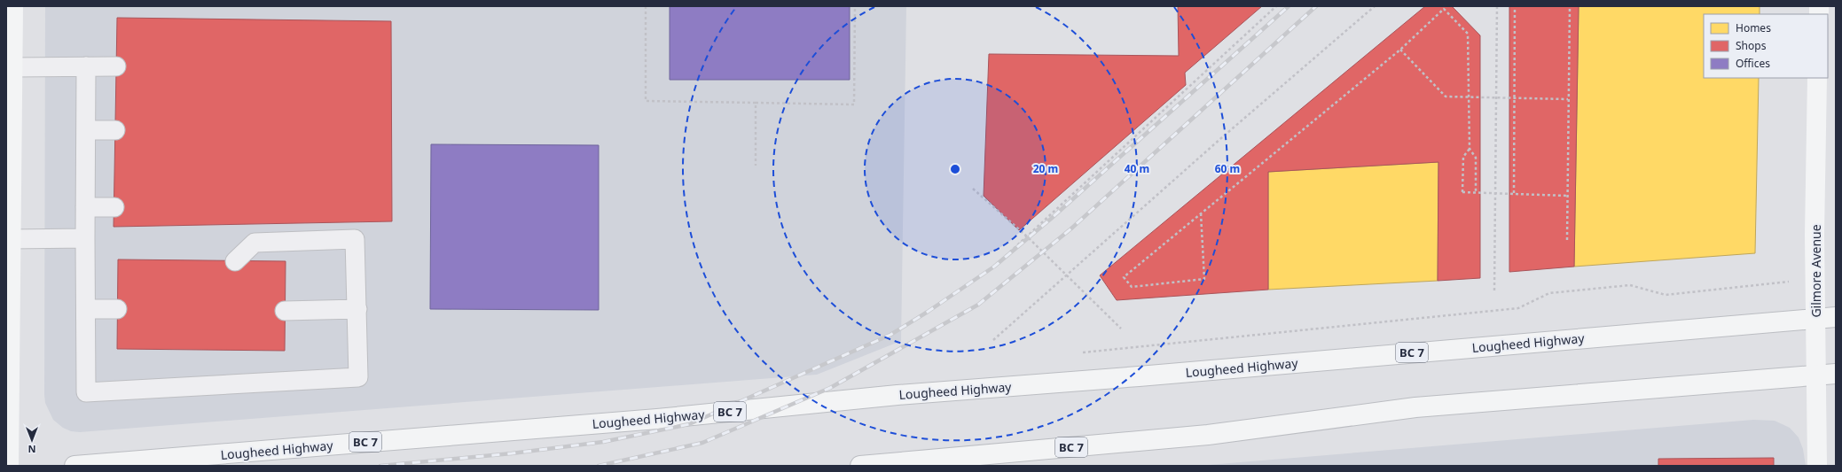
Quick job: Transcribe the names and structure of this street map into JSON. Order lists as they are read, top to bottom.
{
  "streets": {
    "main road": ["Gilmore Avenue", "Lougheed Highway", "BC 7"]
  },
  "crossings": [
    ["Gilmore Avenue", "Lougheed Highway"],
    ["Gilmore Avenue", "BC 7"]
  ],
  "legend": ["Homes", "Shops", "Offices"],
  "north": "bottom",
  "rings": ["20 m", "40 m", "60 m"]
}
